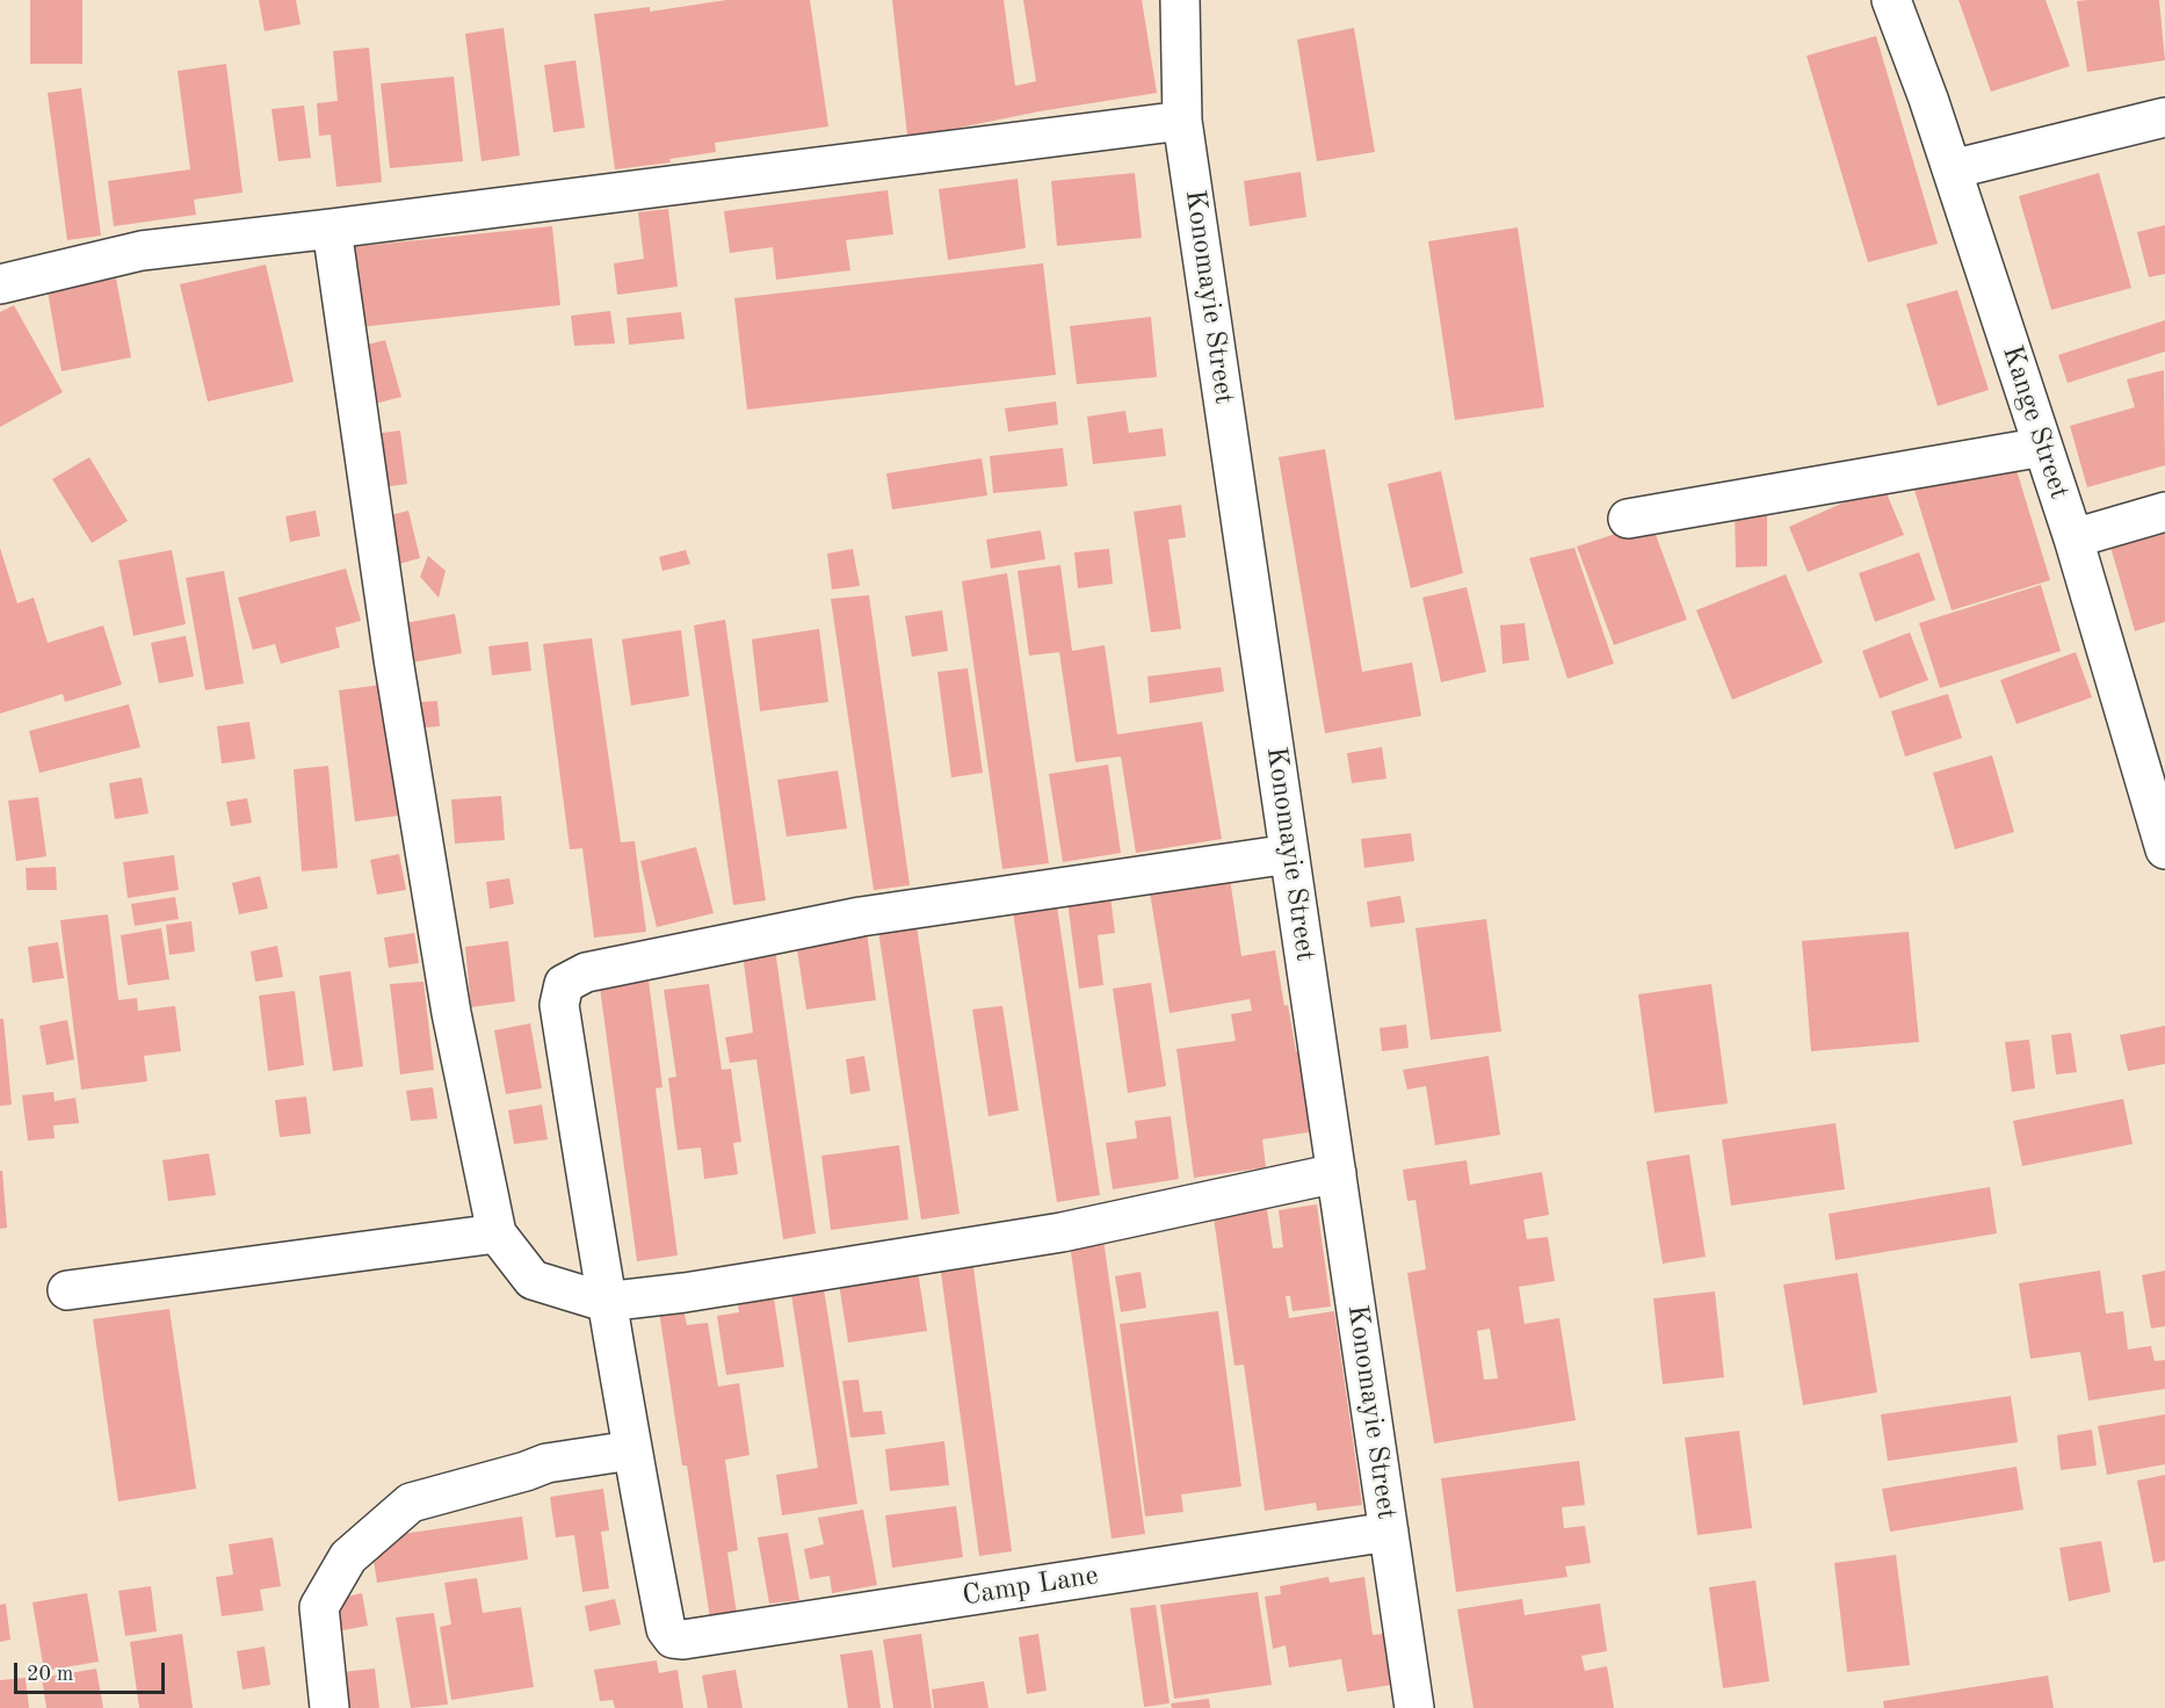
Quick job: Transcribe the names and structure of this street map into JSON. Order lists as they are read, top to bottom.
{
  "streets": {
    "street": ["Konomayie Street", "Kange Street", "Camp Lane"]
  },
  "crossings": [
    ["Konomayie Street", "Camp Lane"]
  ],
  "scale_bar": "20 m"
}
